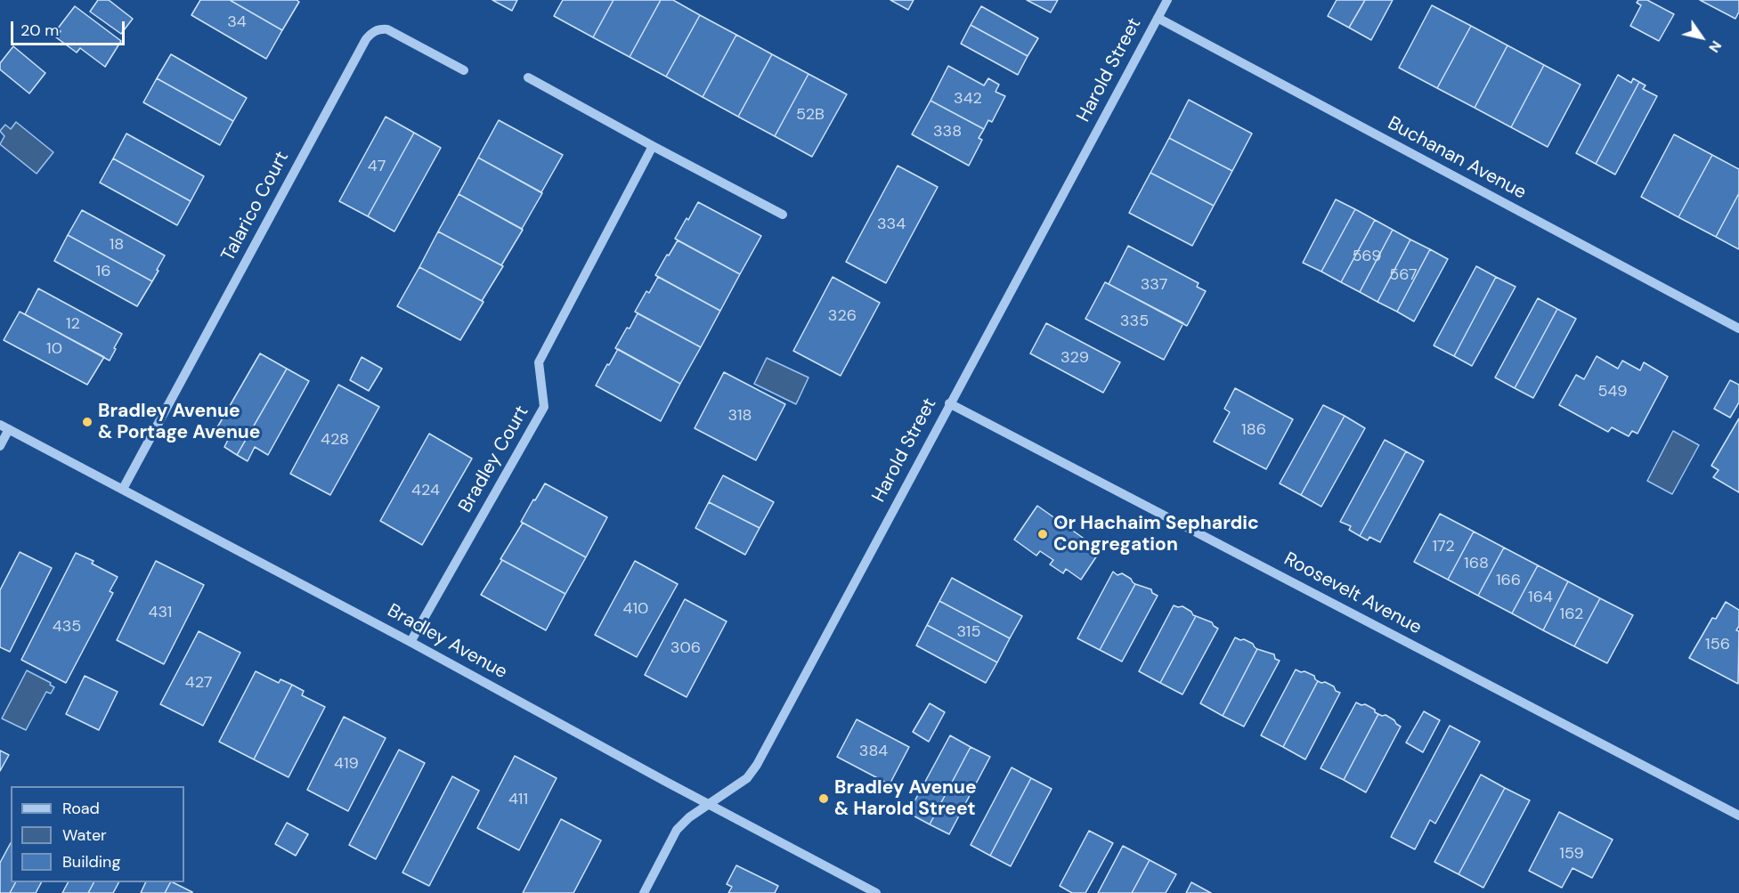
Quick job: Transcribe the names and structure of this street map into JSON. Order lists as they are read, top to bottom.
{
  "streets": {
    "street": [
      "Harold Street",
      "Buchanan Avenue",
      "Talarico Court",
      "Bradley Court",
      "Roosevelt Avenue",
      "Bradley Avenue"
    ]
  },
  "crossings": [
    ["Harold Street", "Buchanan Avenue"],
    ["Harold Street", "Roosevelt Avenue"],
    ["Harold Street", "Bradley Avenue"],
    ["Talarico Court", "Bradley Avenue"],
    ["Bradley Court", "Bradley Avenue"]
  ],
  "places": ["Bradley Avenue & Portage Avenue", "Or Hachaim Sephardic Congregation", "Bradley Avenue & Harold Street"],
  "house_numbers": [
    "34",
    "342",
    "52B",
    "338",
    "47",
    "334",
    "18",
    "569",
    "16",
    "567",
    "337",
    "326",
    "335",
    "12",
    "10",
    "329",
    "549",
    "318",
    "186",
    "428",
    "424",
    "172",
    "168",
    "166",
    "164",
    "410",
    "431",
    "162",
    "435",
    "315",
    "156",
    "306",
    "427",
    "384",
    "419",
    "411",
    "159"
  ],
  "legend": ["Road", "Water", "Building"],
  "scale_bar": "20 m",
  "north": "bottom right"
}
